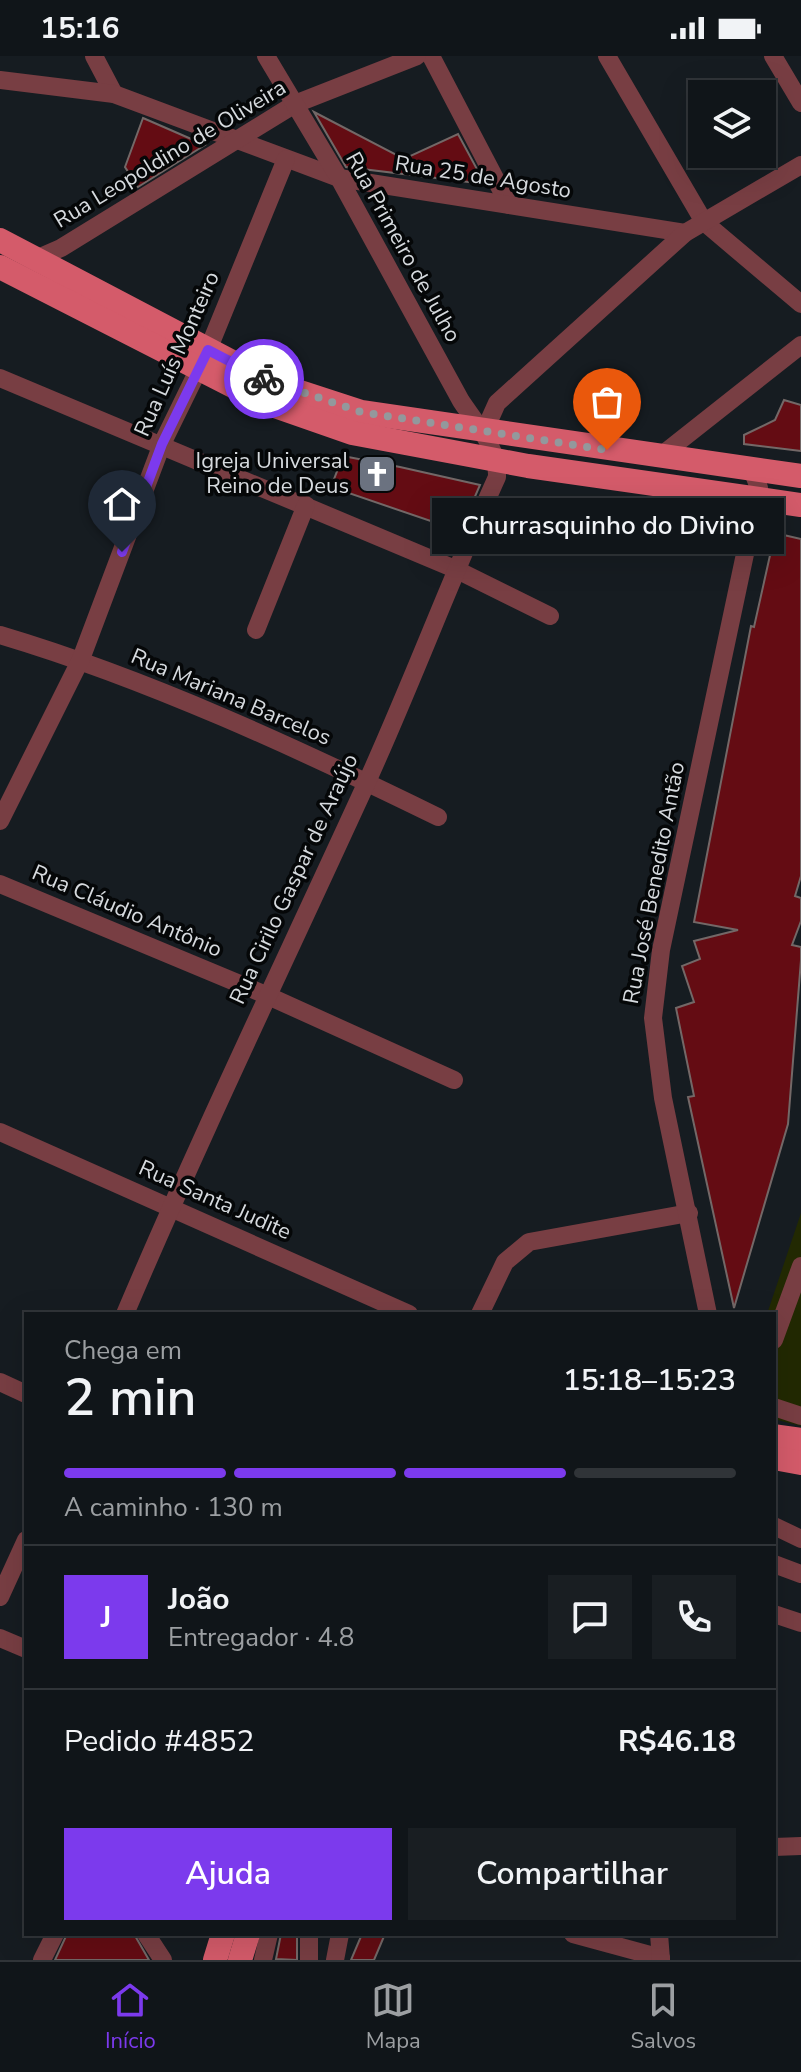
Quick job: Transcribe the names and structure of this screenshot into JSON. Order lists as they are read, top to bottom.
{
  "streets": {
    "street": [
      "Rua Leopoldino de Oliveira",
      "Rua 25 de Agosto",
      "Rua Primeiro de Julho",
      "Rua Luís Monteiro",
      "Rua Mariana Barcelos",
      "Rua Cirilo Gaspar de Araújo",
      "Rua José Benedito Antão",
      "Rua Cláudio Antônio",
      "Rua Santa Judite"
    ]
  },
  "crossings": [
    ["Rua Leopoldino de Oliveira", "Rua 25 de Agosto"],
    ["Rua Leopoldino de Oliveira", "Rua Primeiro de Julho"],
    ["Rua 25 de Agosto", "Rua Primeiro de Julho"],
    ["Rua 25 de Agosto", "Rua Luís Monteiro"],
    ["Rua Primeiro de Julho", "Rua Cirilo Gaspar de Araújo"],
    ["Rua Luís Monteiro", "Rua Mariana Barcelos"],
    ["Rua Mariana Barcelos", "Rua Cirilo Gaspar de Araújo"],
    ["Rua Cirilo Gaspar de Araújo", "Rua Cláudio Antônio"],
    ["Rua Cirilo Gaspar de Araújo", "Rua Santa Judite"]
  ],
  "places": {
    "other": ["Churrasquinho do Divino"],
    "church": ["Igreja Universal Reino de Deus"]
  },
  "page": {
    "status": "15:16",
    "bubble": "Churrasquinho do Divino",
    "heading": ["2 min", "Chega em", "15:18–15:23"],
    "panel": [
      "João",
      "Entregador · 4.8",
      "Pedido #4852",
      "R$46.18"
    ],
    "bar": "A caminho · 130 m",
    "round": "J",
    "buttons": ["Ajuda", "Compartilhar"],
    "tabs": ["Início", "Mapa", "Salvos"]
  }
}
